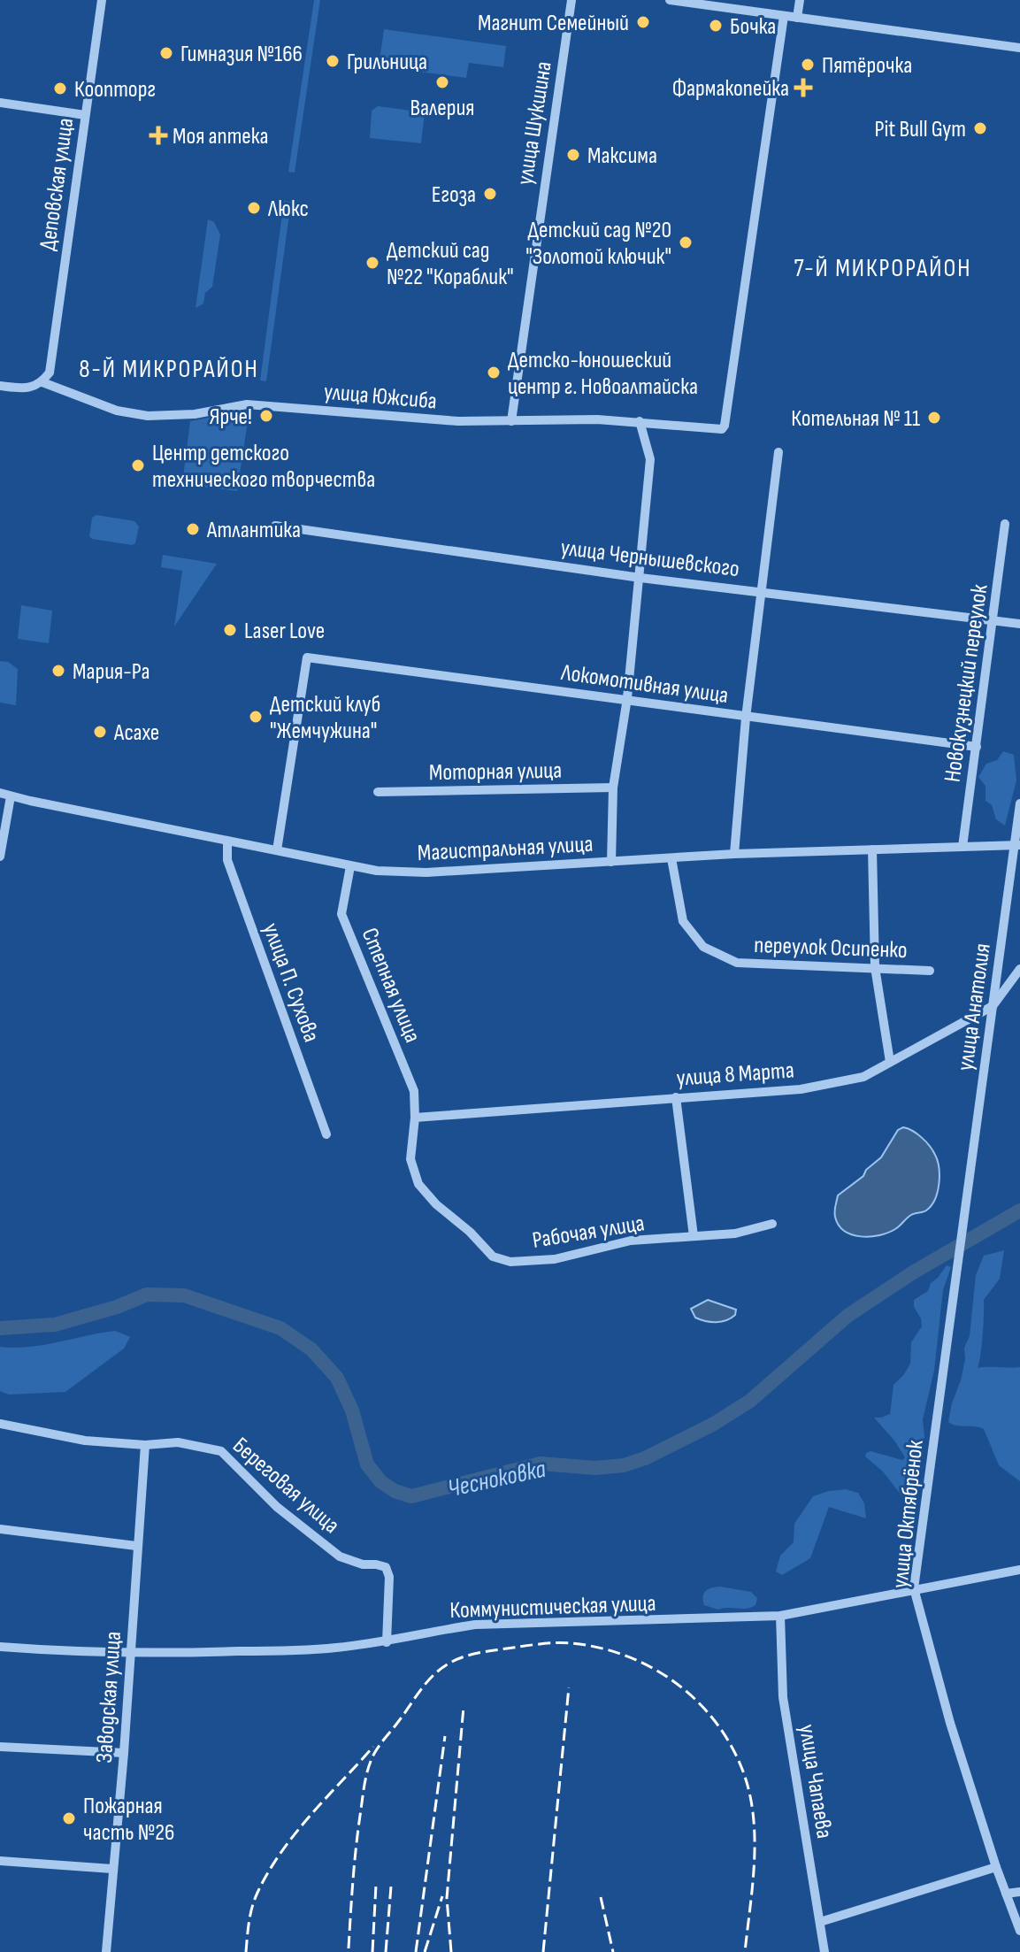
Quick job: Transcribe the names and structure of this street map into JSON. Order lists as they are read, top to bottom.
{
  "streets": {
    "street": [
      "улица Шукшина",
      "Деповская улица",
      "улица Южсиба",
      "улица Чернышевского",
      "Локомотивная улица",
      "Новокузнецкий переулок",
      "Моторная улица",
      "Магистральная улица",
      "переулок Осипенко",
      "улица П. Сухова",
      "Степная улица",
      "улица Анатолия",
      "улица 8 Марта",
      "Рабочая улица",
      "Береговая улица",
      "улица Октябрёнок",
      "Коммунистическая улица",
      "Заводская улица",
      "улица Чапаева"
    ]
  },
  "crossings": [
    ["улица Шукшина", "улица Южсиба"],
    ["Деповская улица", "улица Южсиба"],
    ["улица Чернышевского", "Новокузнецкий переулок"],
    ["Локомотивная улица", "Новокузнецкий переулок"],
    ["Локомотивная улица", "Магистральная улица"],
    ["Новокузнецкий переулок", "Магистральная улица"],
    ["Магистральная улица", "переулок Осипенко"],
    ["Магистральная улица", "улица П. Сухова"],
    ["Магистральная улица", "Степная улица"],
    ["Магистральная улица", "улица Анатолия"],
    ["Степная улица", "улица 8 Марта"],
    ["Степная улица", "Рабочая улица"],
    ["улица Анатолия", "улица 8 Марта"],
    ["улица Анатолия", "улица Октябрёнок"],
    ["улица 8 Марта", "Рабочая улица"],
    ["Береговая улица", "Коммунистическая улица"],
    ["Береговая улица", "Заводская улица"],
    ["улица Октябрёнок", "Коммунистическая улица"],
    ["Коммунистическая улица", "Заводская улица"],
    ["Коммунистическая улица", "улица Чапаева"]
  ],
  "districts": ["7-Й МИКРОРАЙОН", "8-Й МИКРОРАЙОН"],
  "water": ["Чесноковка"],
  "places": {
    "other": [
      "Магнит Семейный",
      "Бочка",
      "Гимназия №166",
      "Грильница",
      "Пятёрочка",
      "Валерия",
      "Коопторг",
      "Pit Bull Gym",
      "Максима",
      "Егоза",
      "Люкс",
      "Детский сад №20 \"Золотой ключик\"",
      "Детский сад №22 \"Кораблик\"",
      "Детско-юношеский центр г. Новоалтайска",
      "Ярче!",
      "Котельная № 11",
      "Центр детского технического творчества",
      "Атлантика",
      "Laser Love",
      "Мария-Ра",
      "Детский клуб \"Жемчужина\"",
      "Асахе",
      "Пожарная часть №26"
    ],
    "health": ["Фармакопейка", "Моя аптека"]
  }
}
